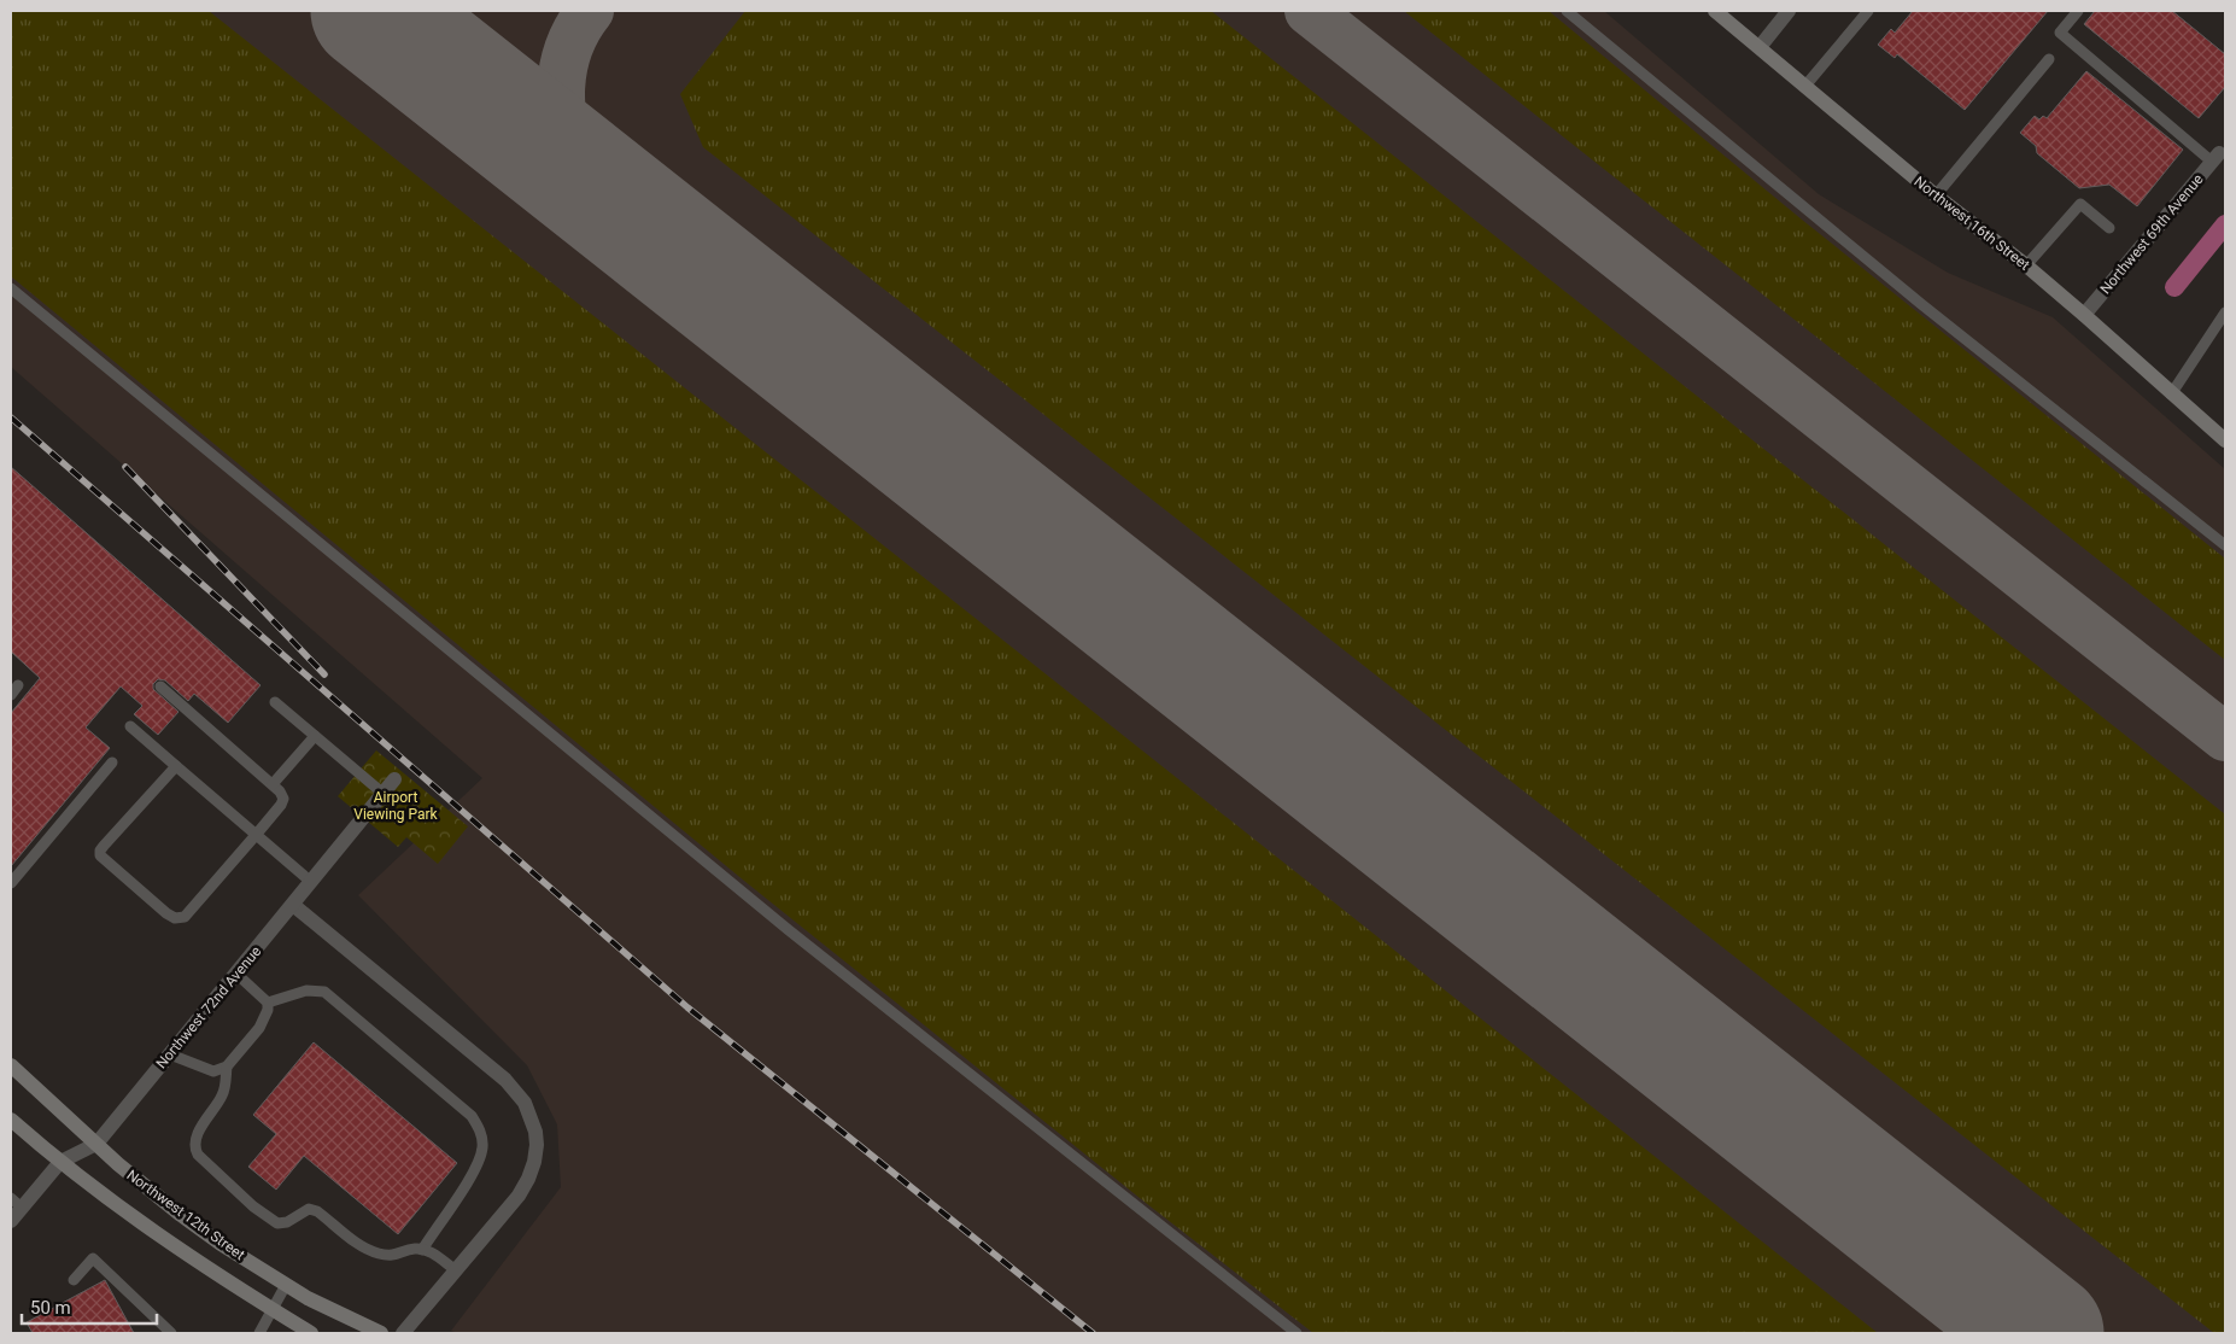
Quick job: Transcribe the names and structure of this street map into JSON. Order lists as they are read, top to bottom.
{
  "streets": {
    "main road": ["Northwest 16th Street", "Northwest 12th Street"],
    "street": ["Northwest 69th Avenue", "Northwest 72nd Avenue"]
  },
  "crossings": [
    ["Northwest 16th Street", "Northwest 69th Avenue"],
    ["Northwest 72nd Avenue", "Northwest 12th Street"]
  ],
  "parks": ["Airport Viewing Park"],
  "scale_bar": "50 m"
}
